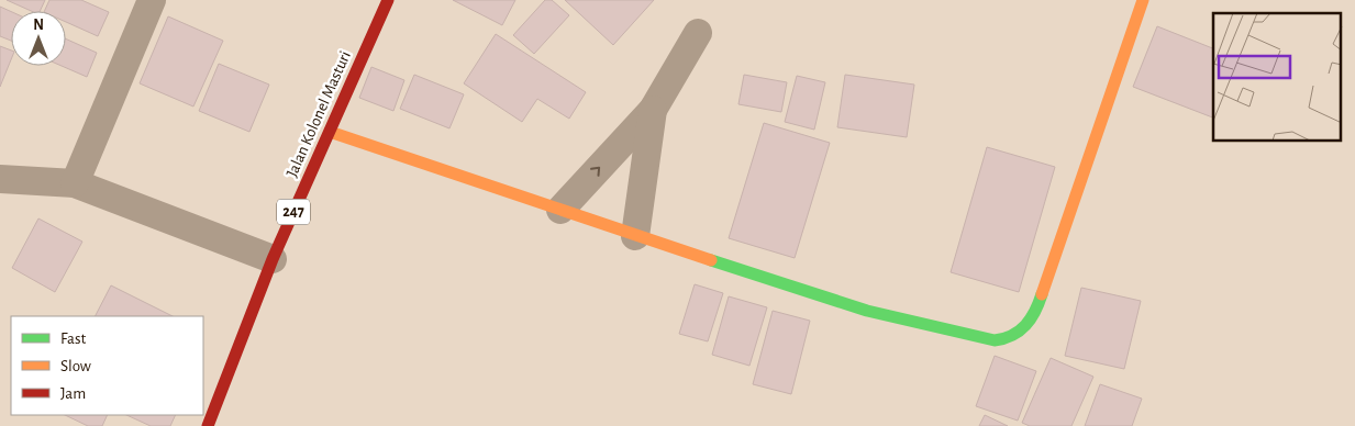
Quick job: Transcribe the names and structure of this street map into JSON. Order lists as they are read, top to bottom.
{
  "streets": {
    "street": ["Jalan Kolonel Masturi", "247"]
  },
  "legend": ["Fast", "Slow", "Jam"],
  "north": "top"
}
